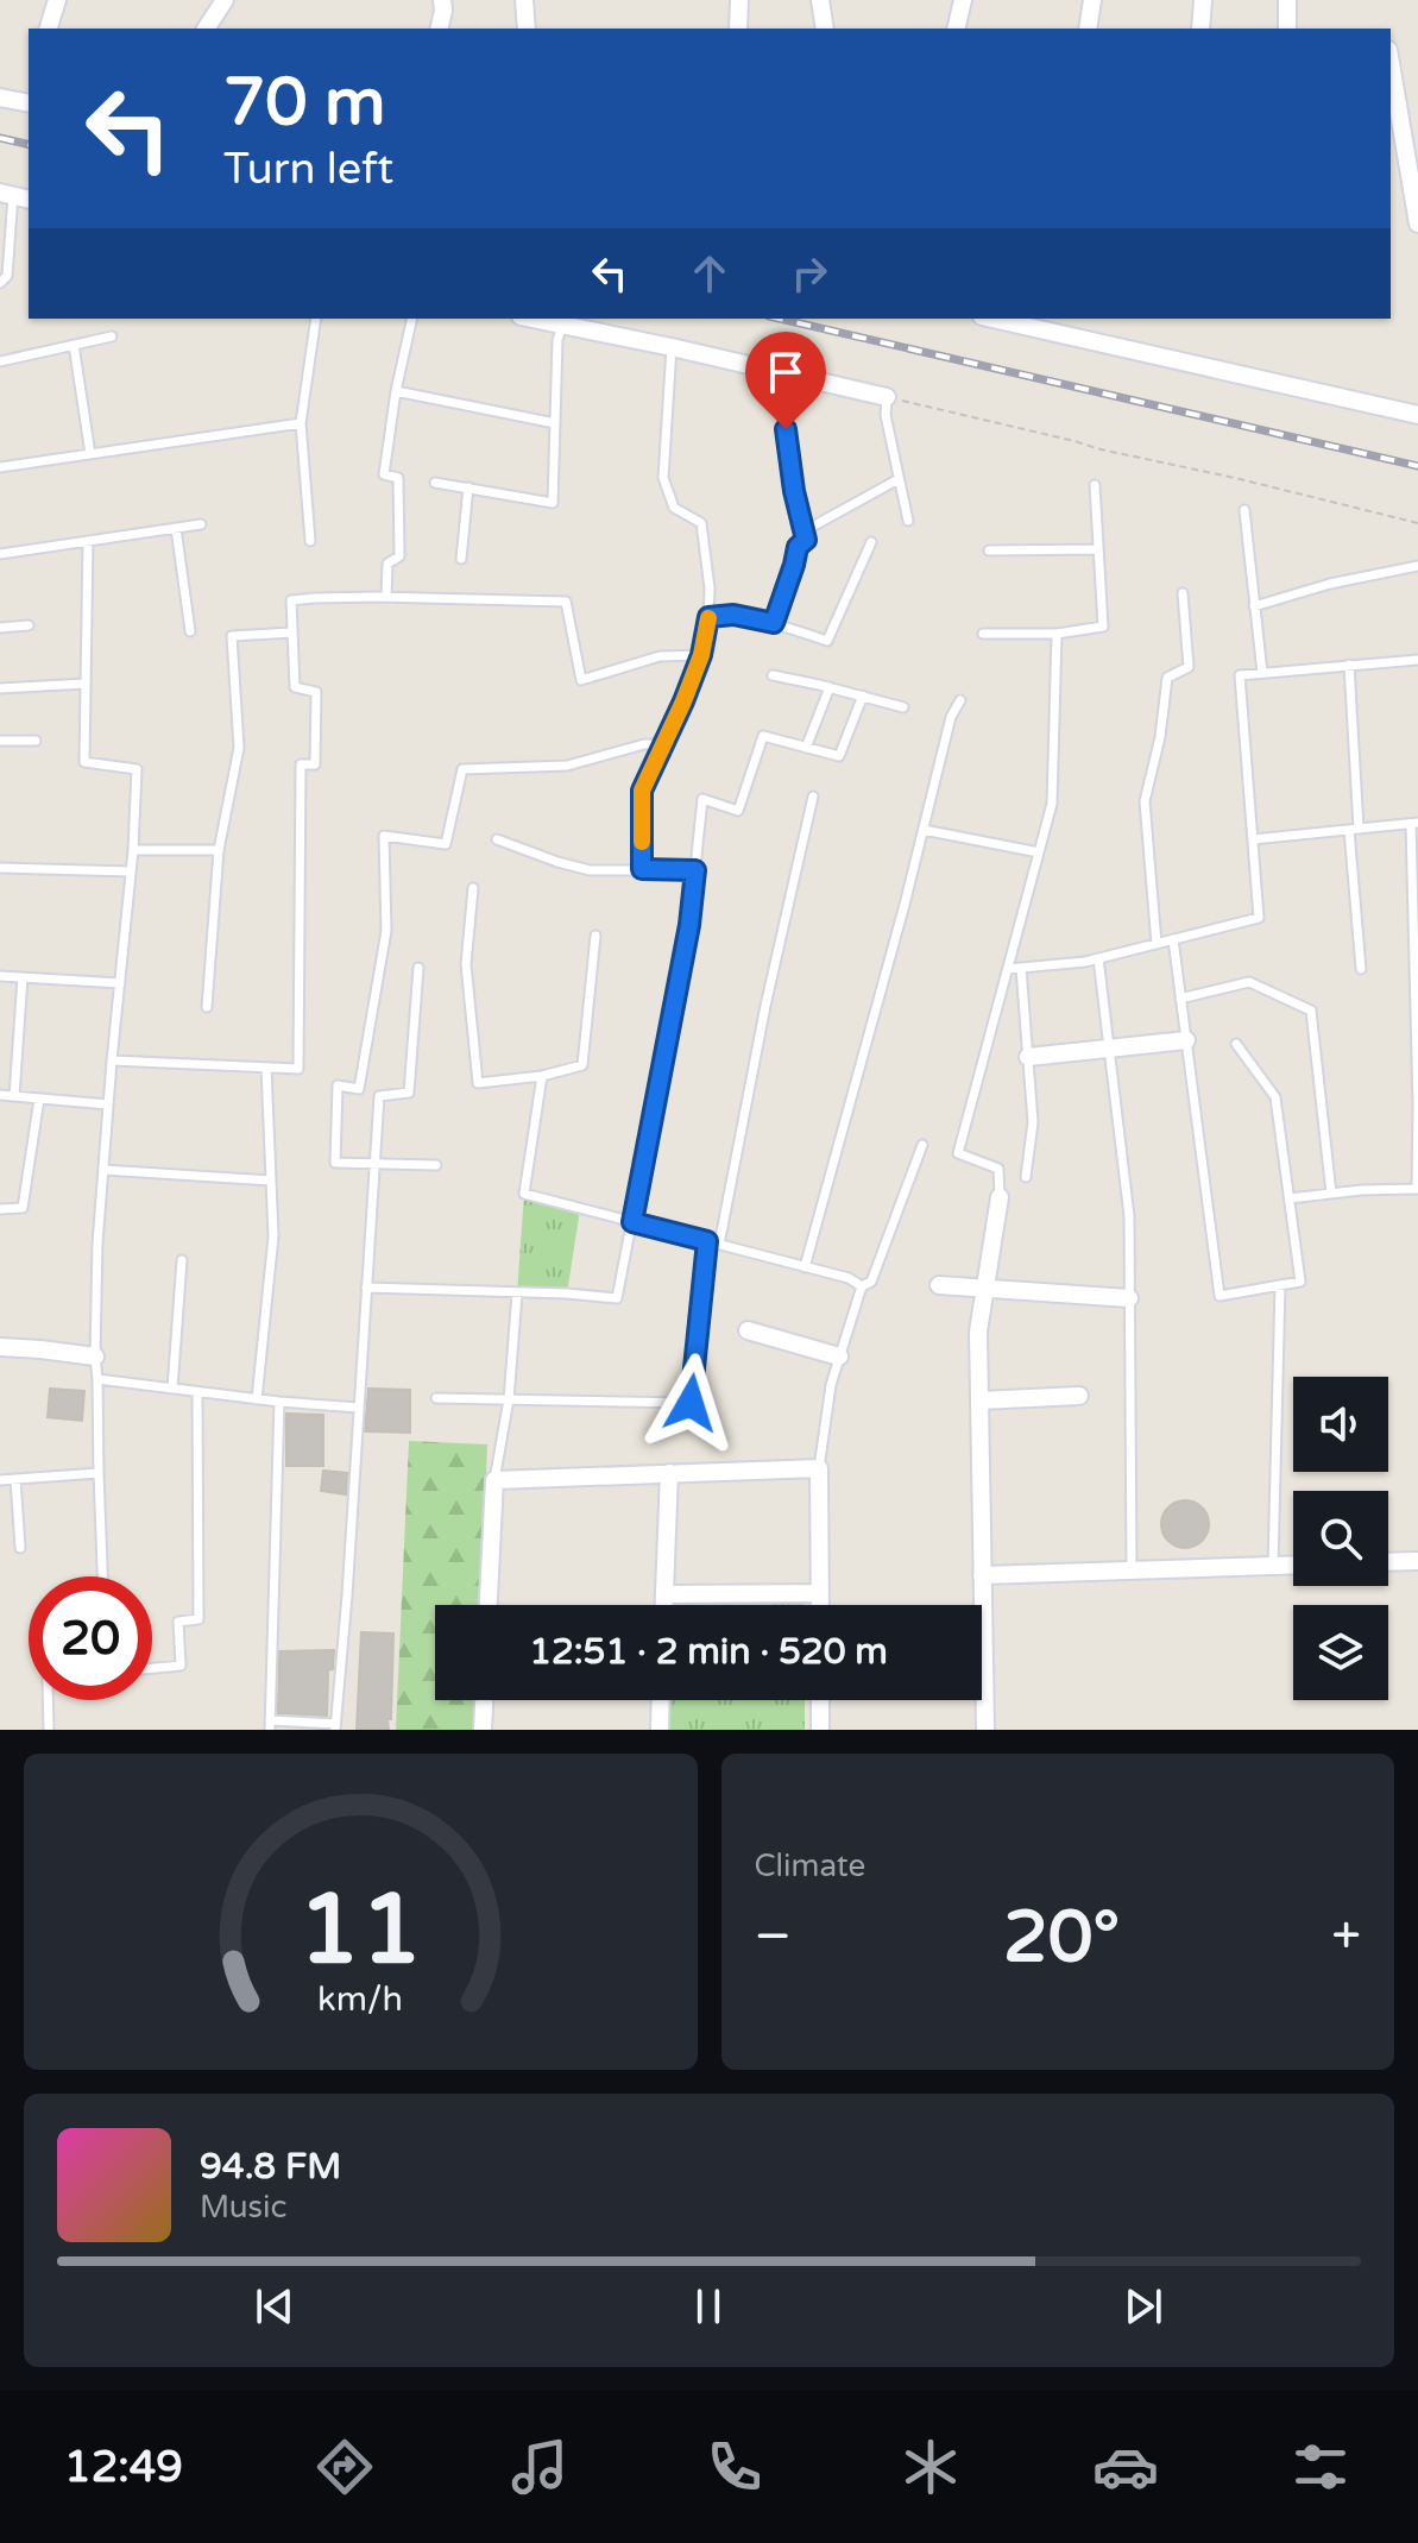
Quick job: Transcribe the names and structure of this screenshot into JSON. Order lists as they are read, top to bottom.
{
  "page": {
    "turn": ["70 m", "Turn left"],
    "limit": "20",
    "trip": "12:51 · 2 min · 520 m",
    "tile": "Climate",
    "heat": ["−", "20°", "+"],
    "song": ["94.8 FM", "Music"],
    "tabs": "12:49",
    "gauge": ["11", "km/h"]
  }
}
